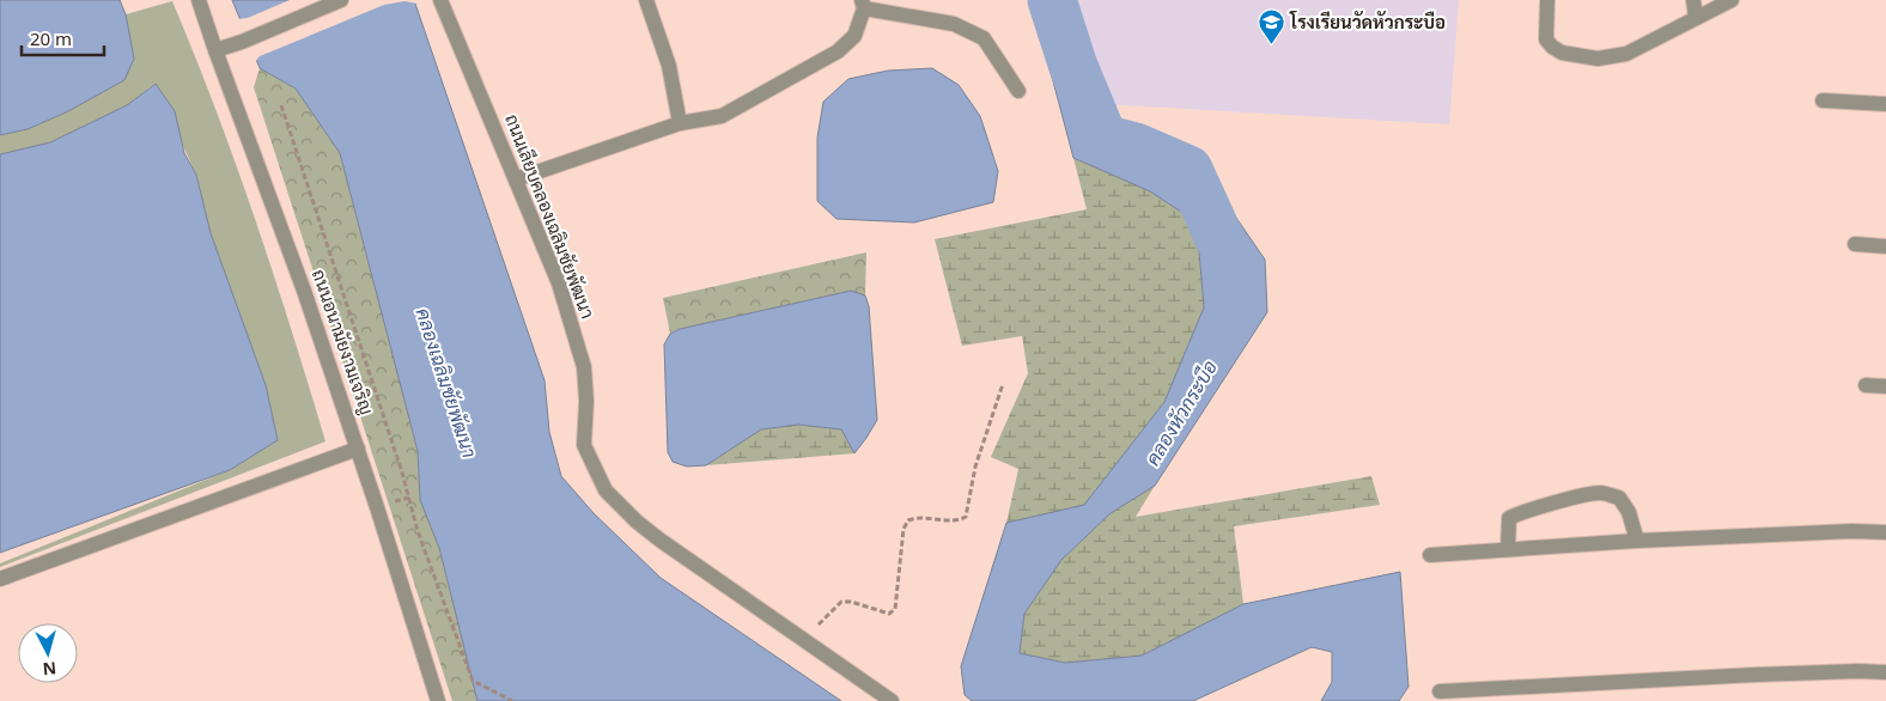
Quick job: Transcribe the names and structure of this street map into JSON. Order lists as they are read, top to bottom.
{
  "streets": {
    "street": ["ถนนเลียบคลองเฉลิมชัยพัฒนา", "ถนนอนามัยงามเจริญ"]
  },
  "water": ["คลองเฉลิมชัยพัฒนา", "คลองหัวกระบือ"],
  "places": {
    "school or university": ["โรงเรียนวัดหัวกระบือ"]
  },
  "scale_bar": "20 m",
  "north": "bottom"
}
